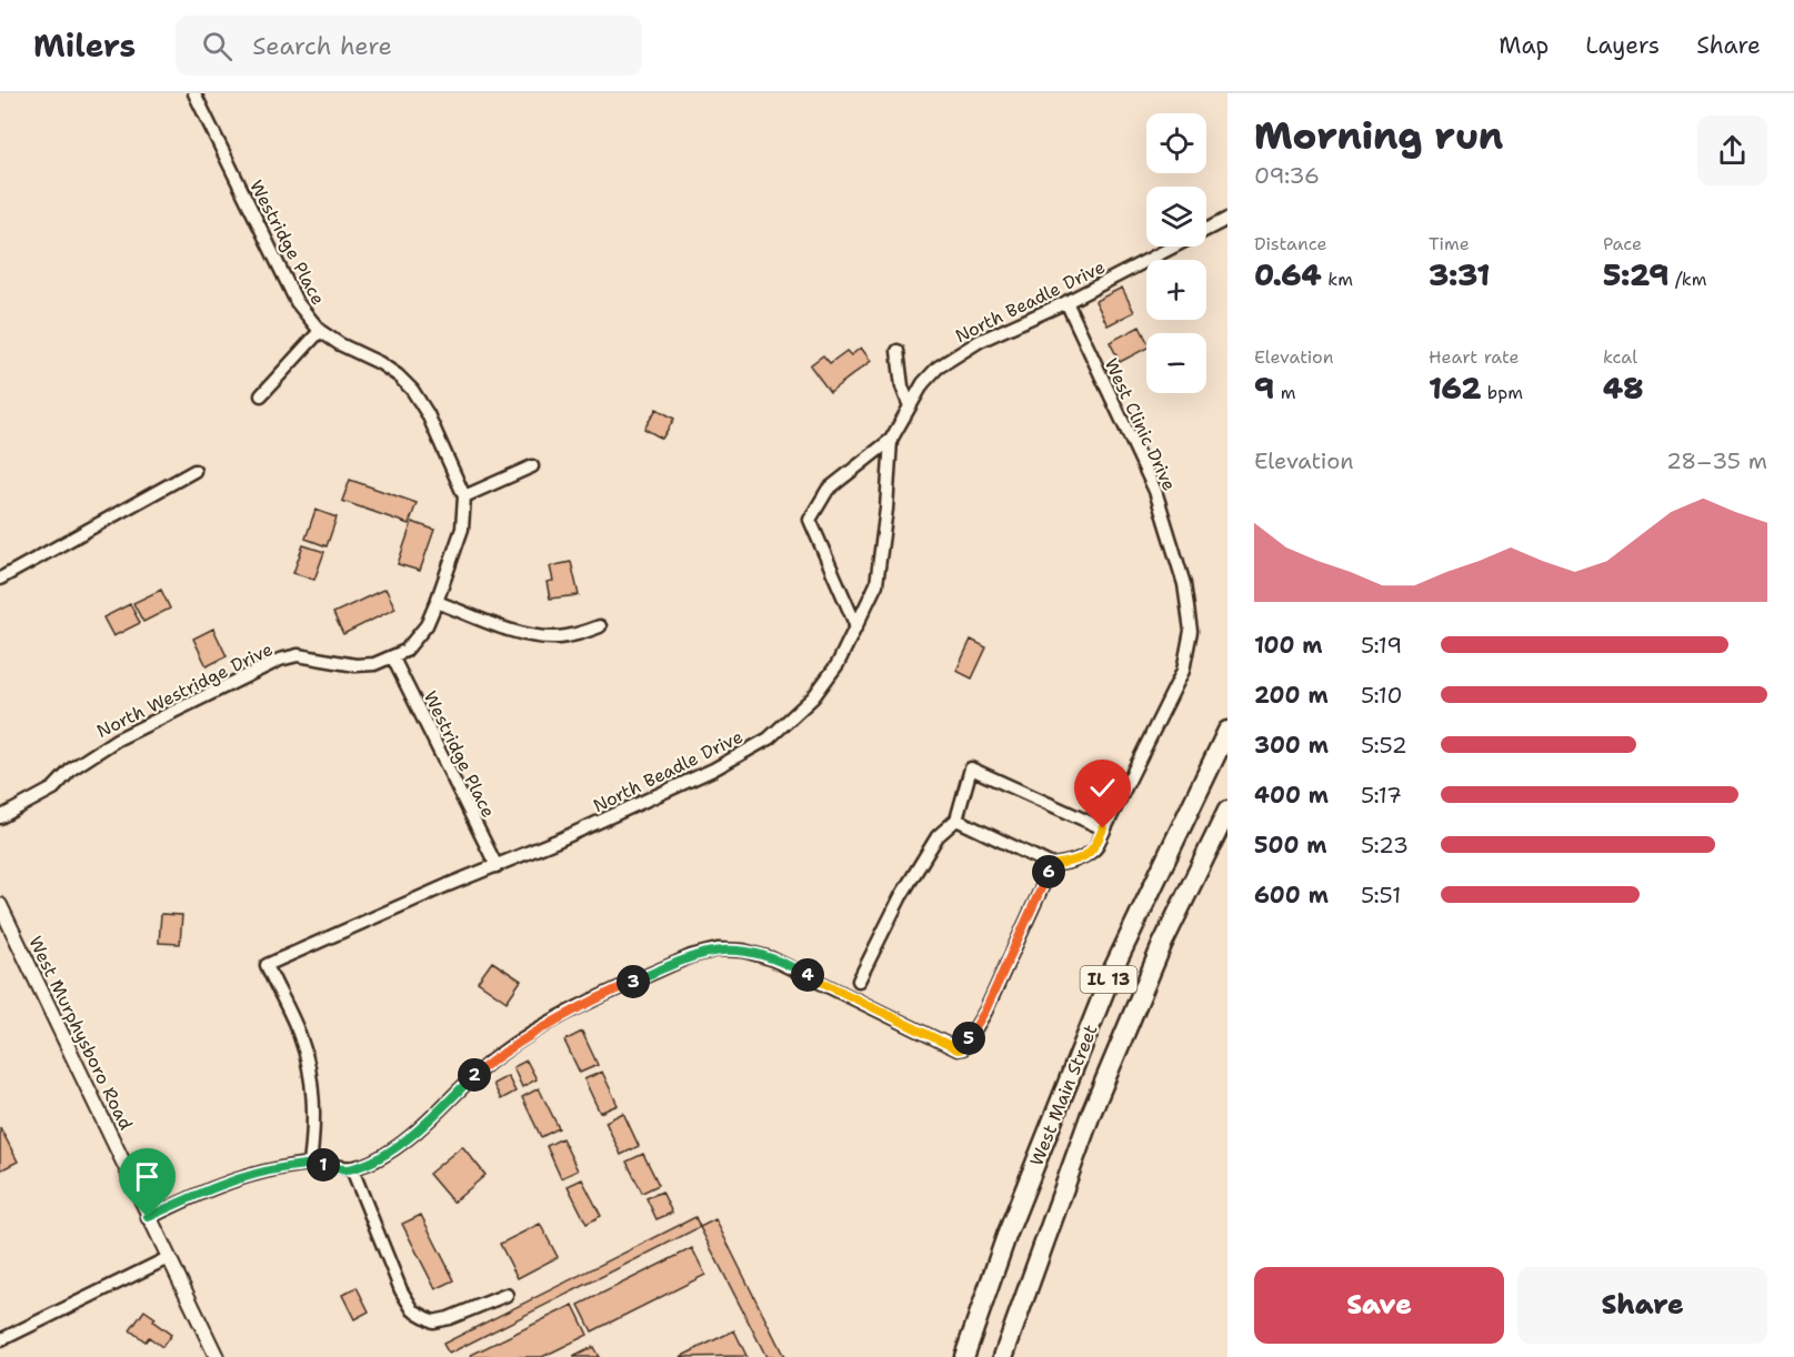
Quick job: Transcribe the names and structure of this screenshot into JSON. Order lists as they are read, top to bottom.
{
  "streets": {
    "highway": ["IL 13", "West Main Street"],
    "street": [
      "Westridge Place",
      "North Beadle Drive",
      "West Clinic Drive",
      "North Westridge Drive",
      "West Murphysboro Road"
    ]
  },
  "crossings": [
    ["Westridge Place", "North Beadle Drive"],
    ["Westridge Place", "North Westridge Drive"],
    ["North Beadle Drive", "West Clinic Drive"]
  ],
  "page": {
    "header": "Milers",
    "search": "Search here",
    "nav": ["Map", "Layers", "Share"],
    "heading": ["Morning run", "09:36"],
    "map_buttons": ["+", "−"],
    "stats": [
      ["Distance", "0.64 km"],
      ["Time", "3:31"],
      ["Pace", "5:29 /km"],
      ["Elevation", "9 m"],
      ["Heart rate", "162 bpm"],
      ["kcal", "48"]
    ],
    "chart": ["Elevation", "28–35 m"],
    "list": [
      {
        "name": "100 m",
        "note": "5:19"
      },
      {
        "name": "200 m",
        "note": "5:10"
      },
      {
        "name": "300 m",
        "note": "5:52"
      },
      {
        "name": "400 m",
        "note": "5:17"
      },
      {
        "name": "500 m",
        "note": "5:23"
      },
      {
        "name": "600 m",
        "note": "5:51"
      }
    ],
    "pins": [
      "6",
      "4",
      "3",
      "5",
      "2",
      "1"
    ],
    "buttons": ["Save", "Share"]
  }
}
